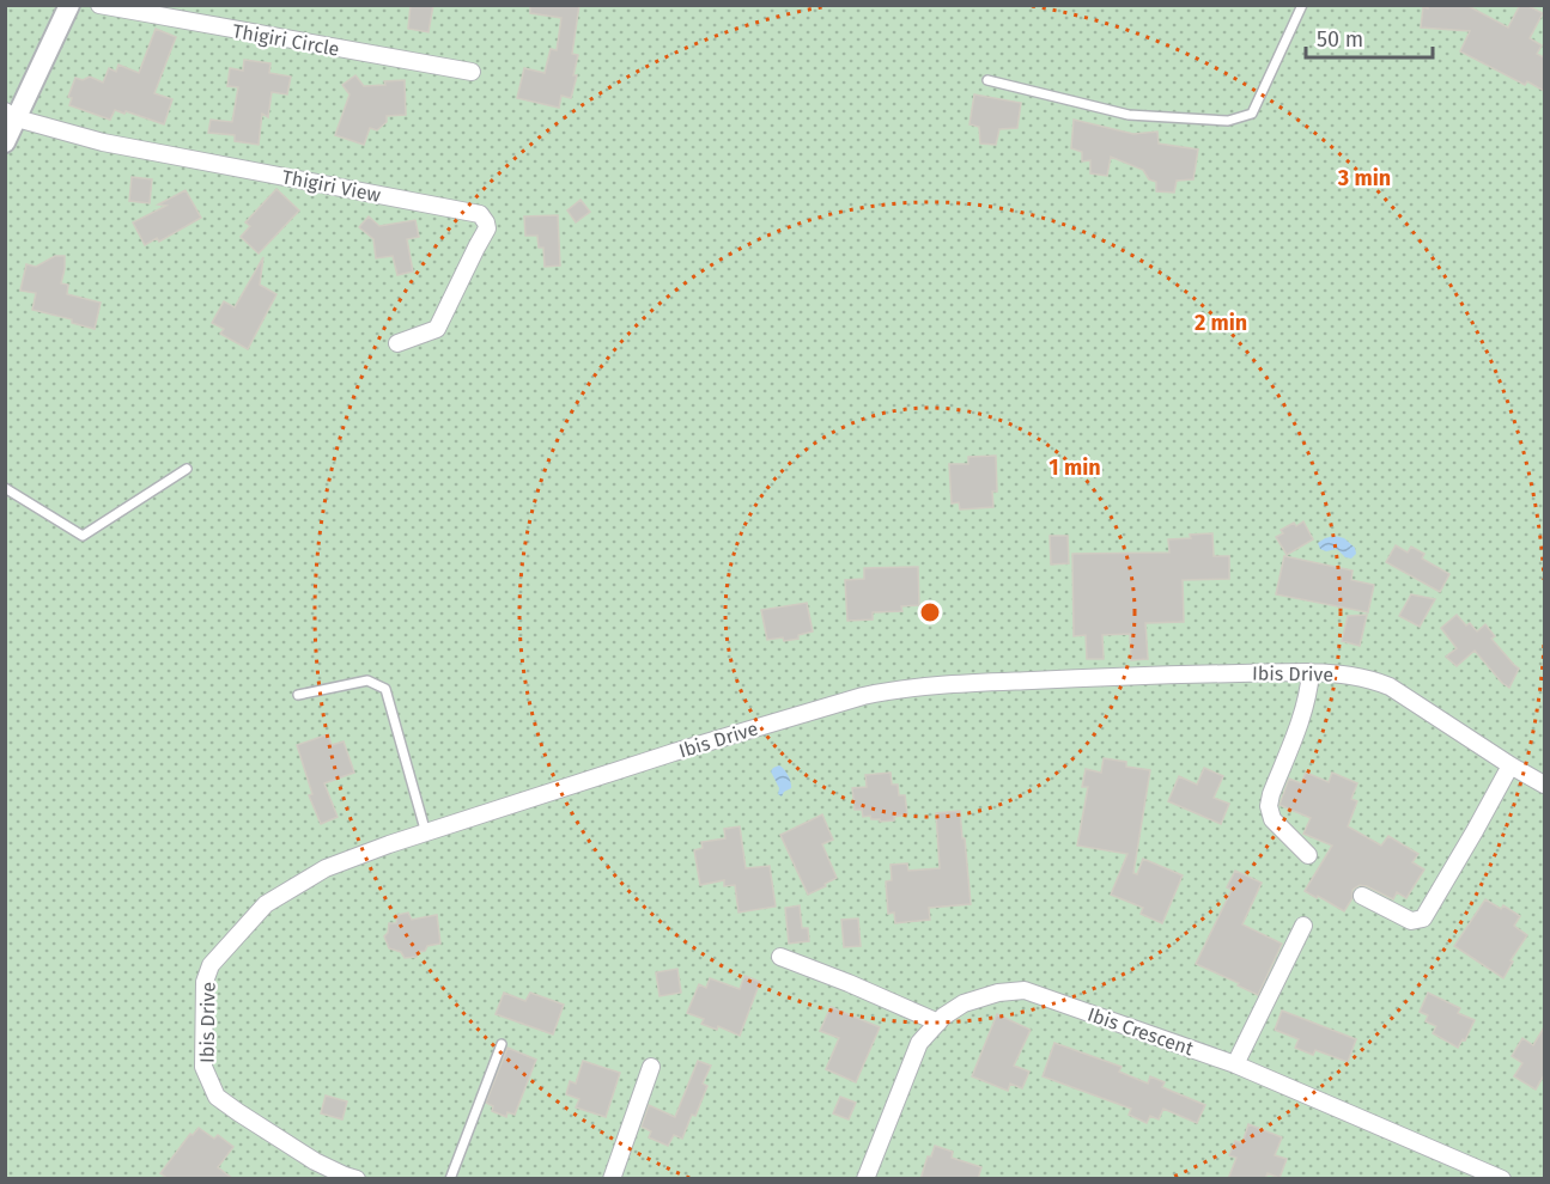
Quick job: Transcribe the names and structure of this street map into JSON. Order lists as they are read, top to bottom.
{
  "streets": {
    "street": [
      "Thigiri Circle",
      "Thigiri View",
      "Ibis Drive",
      "Ibis Crescent"
    ]
  },
  "scale_bar": "50 m",
  "rings": ["3 min", "2 min", "1 min"]
}
